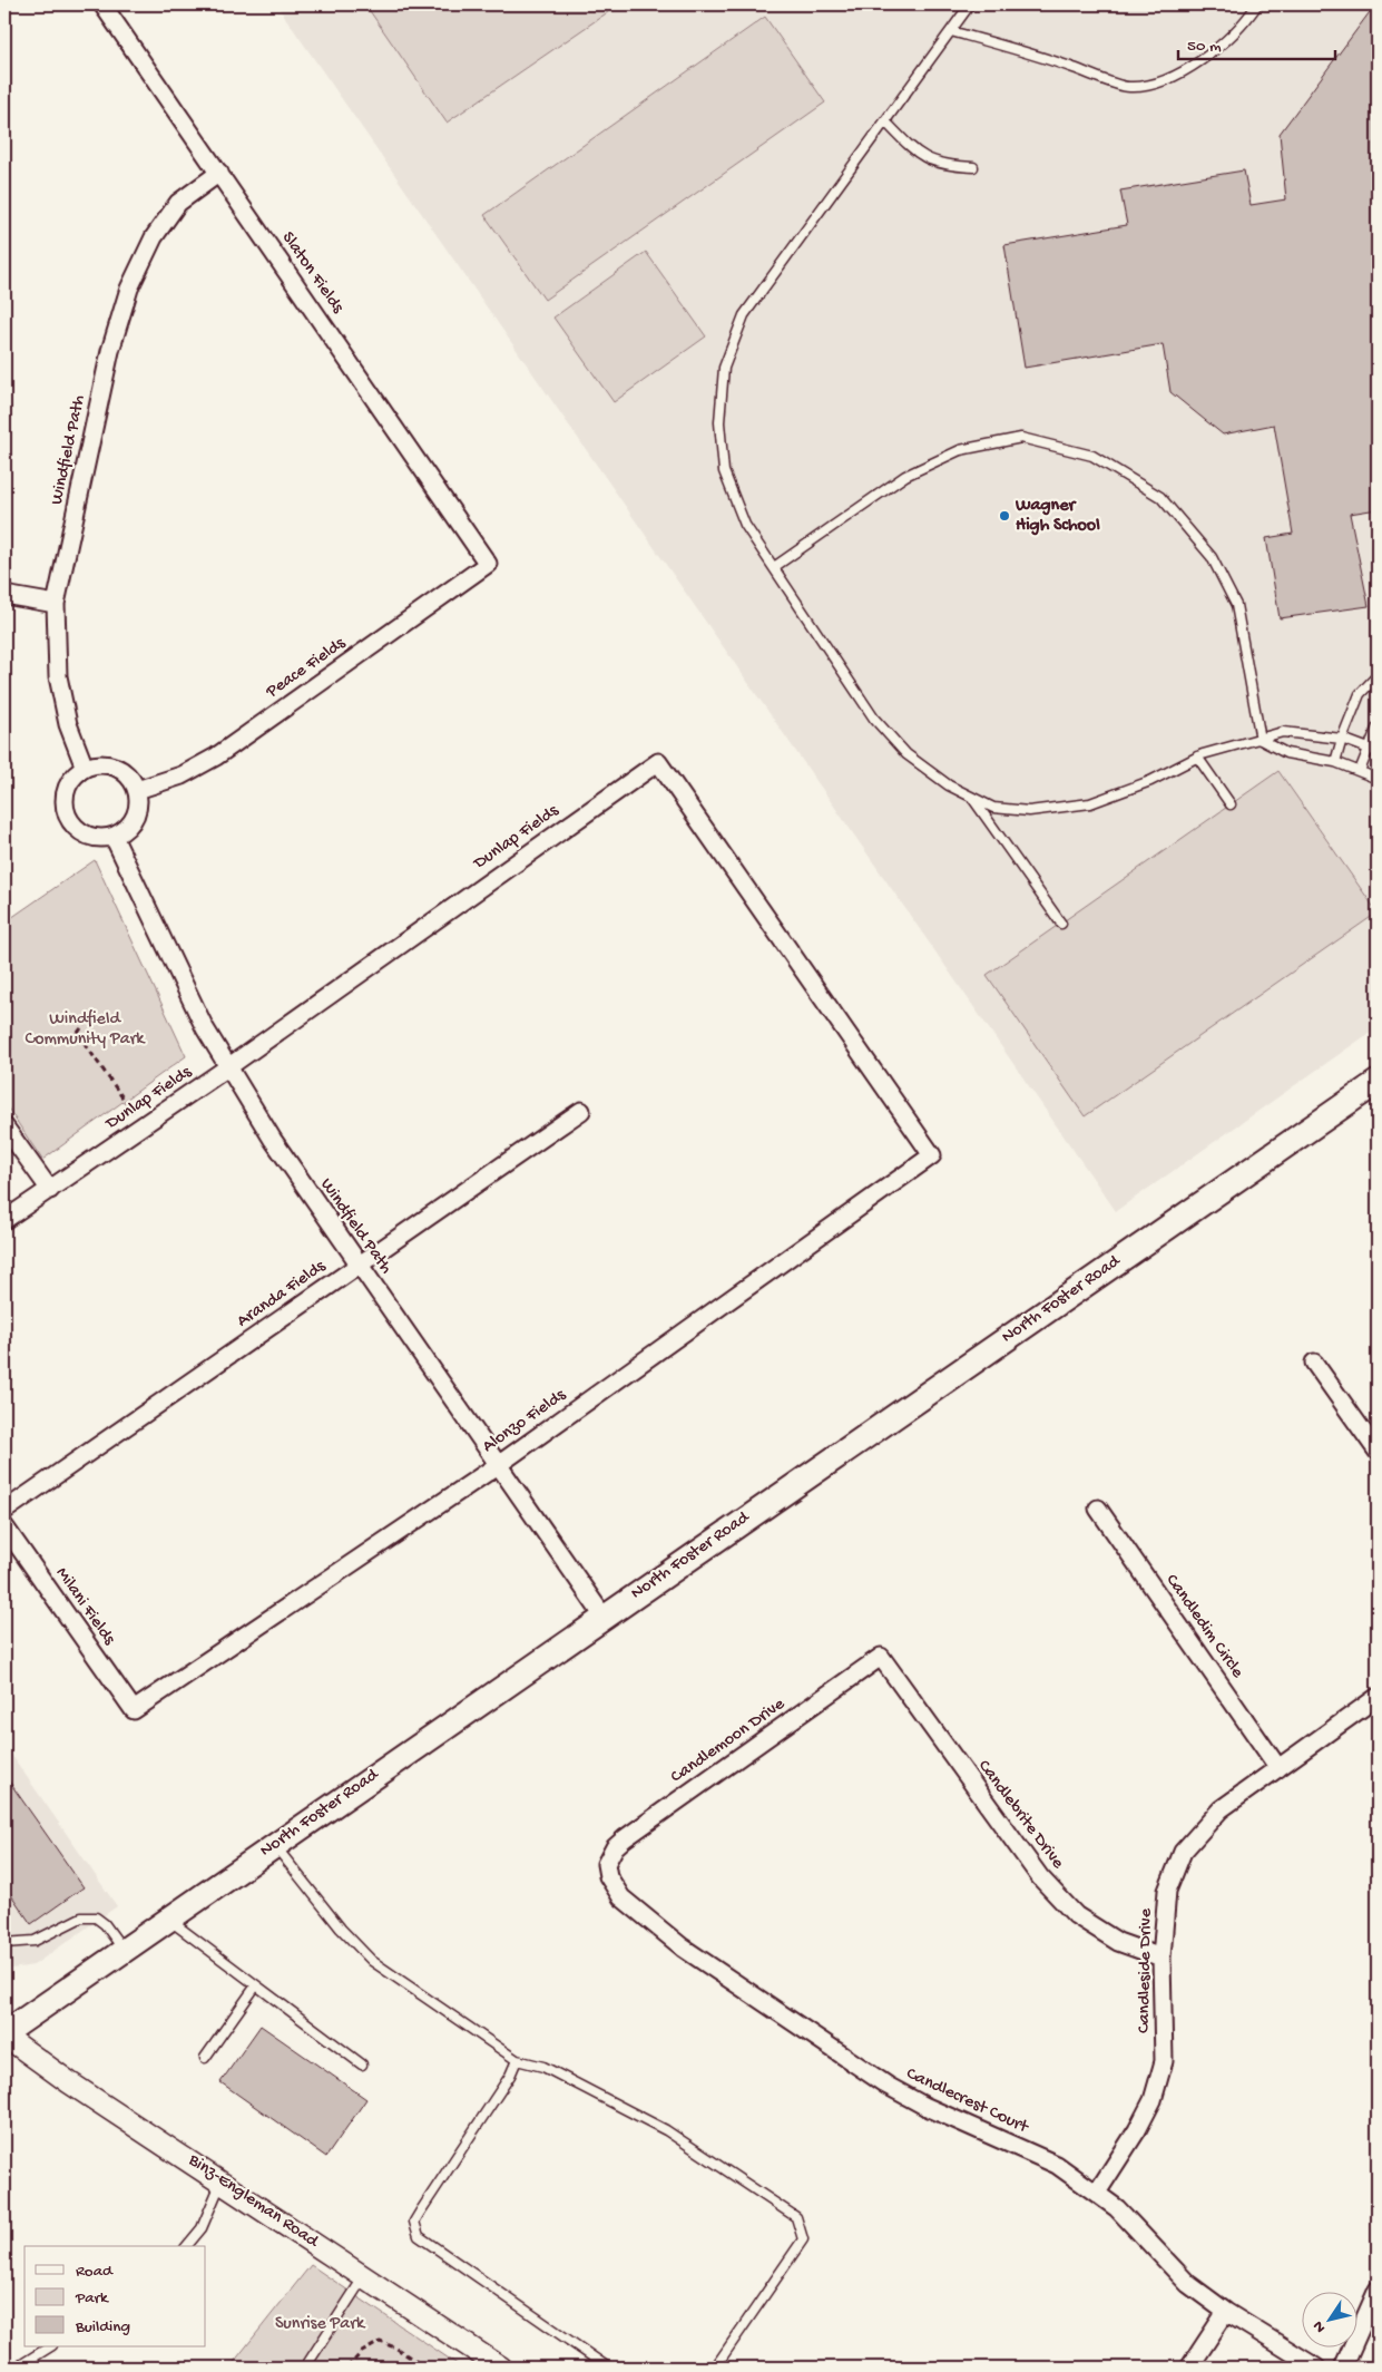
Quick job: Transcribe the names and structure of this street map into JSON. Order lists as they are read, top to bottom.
{
  "streets": {
    "main road": ["North Foster Road"],
    "street": [
      "Slaton Fields",
      "Windfield Path",
      "Peace Fields",
      "Dunlap Fields",
      "Aranda Fields",
      "Alonzo Fields",
      "Milani Fields",
      "Candledim Circle",
      "Candlemoon Drive",
      "Candlebrite Drive",
      "Candleside Drive",
      "Candlecrest Court",
      "Binz-Engleman Road"
    ]
  },
  "crossings": [
    ["Slaton Fields", "Windfield Path"],
    ["Slaton Fields", "Peace Fields"],
    ["Windfield Path", "Peace Fields"],
    ["Windfield Path", "Dunlap Fields"],
    ["Windfield Path", "Aranda Fields"],
    ["Windfield Path", "North Foster Road"],
    ["Windfield Path", "Alonzo Fields"],
    ["Dunlap Fields", "Alonzo Fields"],
    ["North Foster Road", "Binz-Engleman Road"],
    ["Alonzo Fields", "Milani Fields"],
    ["Candledim Circle", "Candleside Drive"],
    ["Candlemoon Drive", "Candlebrite Drive"],
    ["Candlemoon Drive", "Candlecrest Court"],
    ["Candlebrite Drive", "Candleside Drive"],
    ["Candleside Drive", "Candlecrest Court"]
  ],
  "parks": ["Windfield Community Park", "Sunrise Park"],
  "places": ["Wagner High School"],
  "legend": ["Road", "Park", "Building"],
  "scale_bar": "50 m",
  "north": "bottom left"
}
